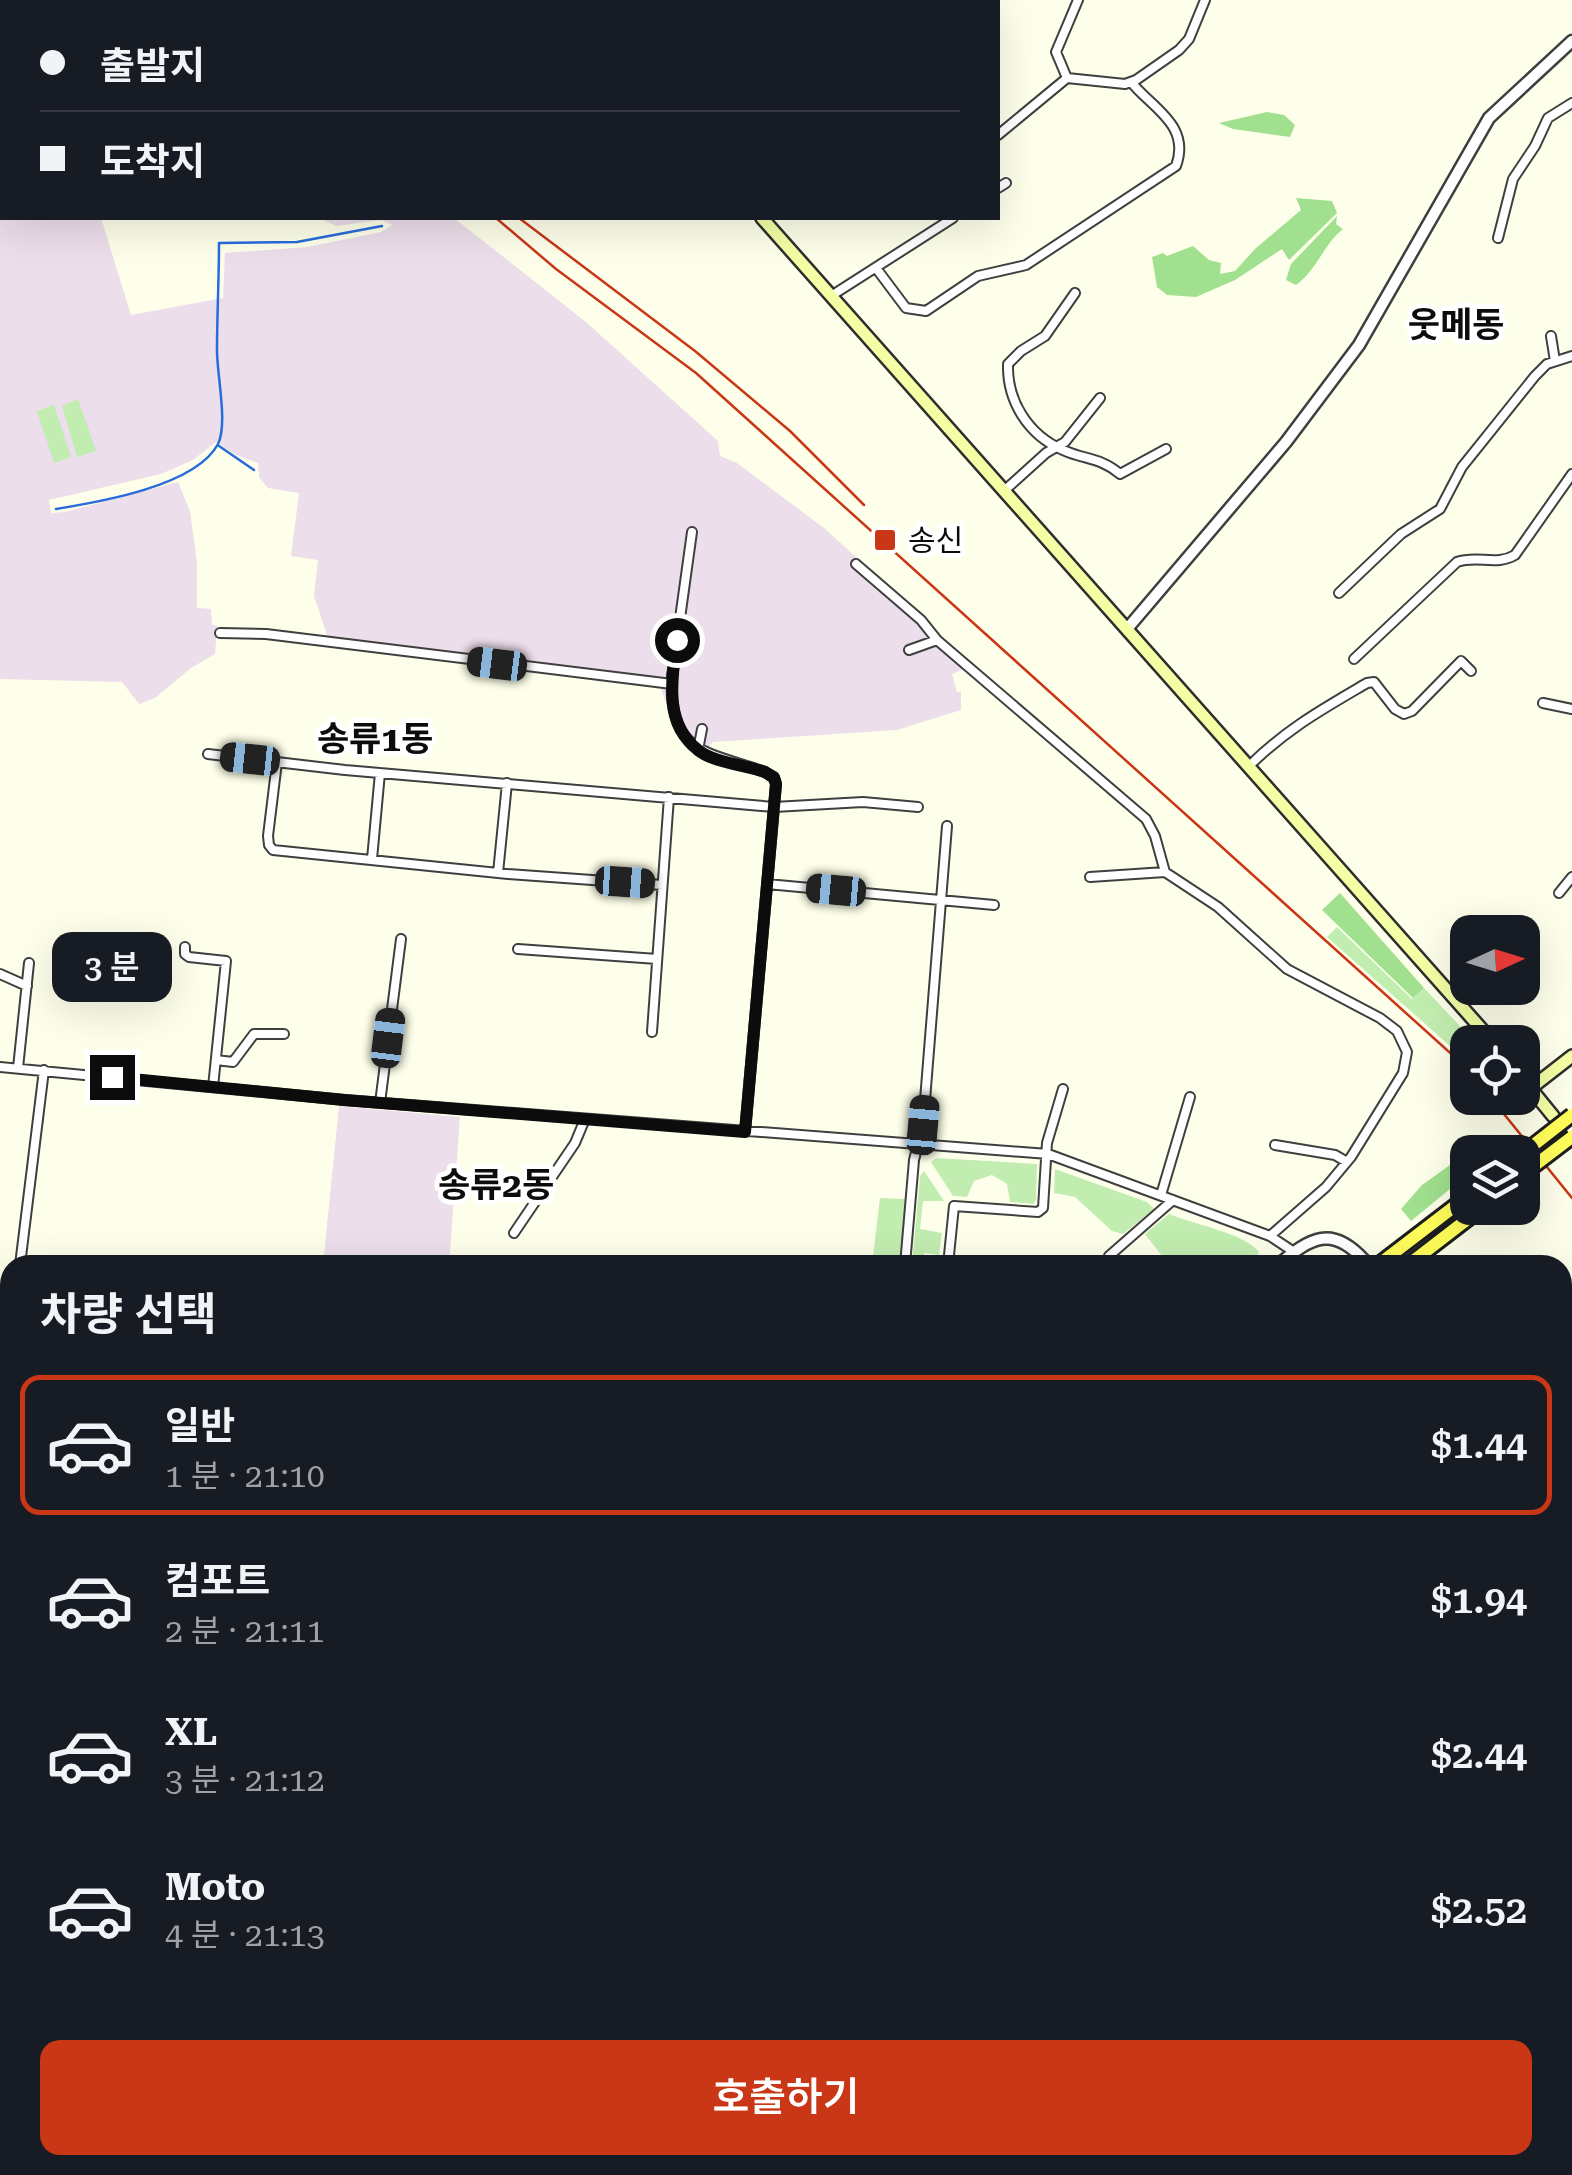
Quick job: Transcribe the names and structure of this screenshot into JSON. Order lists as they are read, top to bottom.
{
  "districts": ["웃메동", "송류1동", "송류2동"],
  "places": {
    "transit": ["송신"]
  },
  "north": "right",
  "page": {
    "banner": ["출발지", "도착지"],
    "bubble": "3 분",
    "heading": "차량 선택",
    "list": [
      {
        "name": "일반",
        "note": "1 분 · 21:10",
        "value": "$1.44"
      },
      {
        "name": "컴포트",
        "note": "2 분 · 21:11",
        "value": "$1.94"
      },
      {
        "name": "XL",
        "note": "3 분 · 21:12",
        "value": "$2.44"
      },
      {
        "name": "Moto",
        "note": "4 분 · 21:13",
        "value": "$2.52"
      }
    ],
    "buttons": "호출하기"
  }
}
